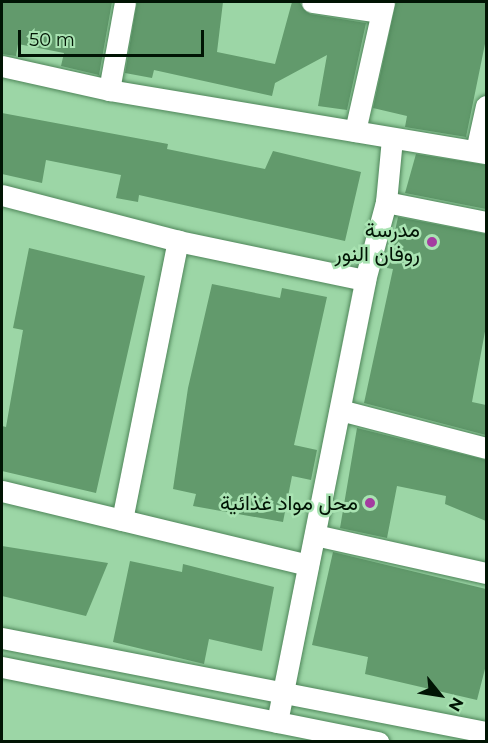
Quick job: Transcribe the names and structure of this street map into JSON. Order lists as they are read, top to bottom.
{
  "places": ["مدرسة روفان النور", "محل مواد غذائية"],
  "scale_bar": "50 m",
  "north": "bottom right"
}
